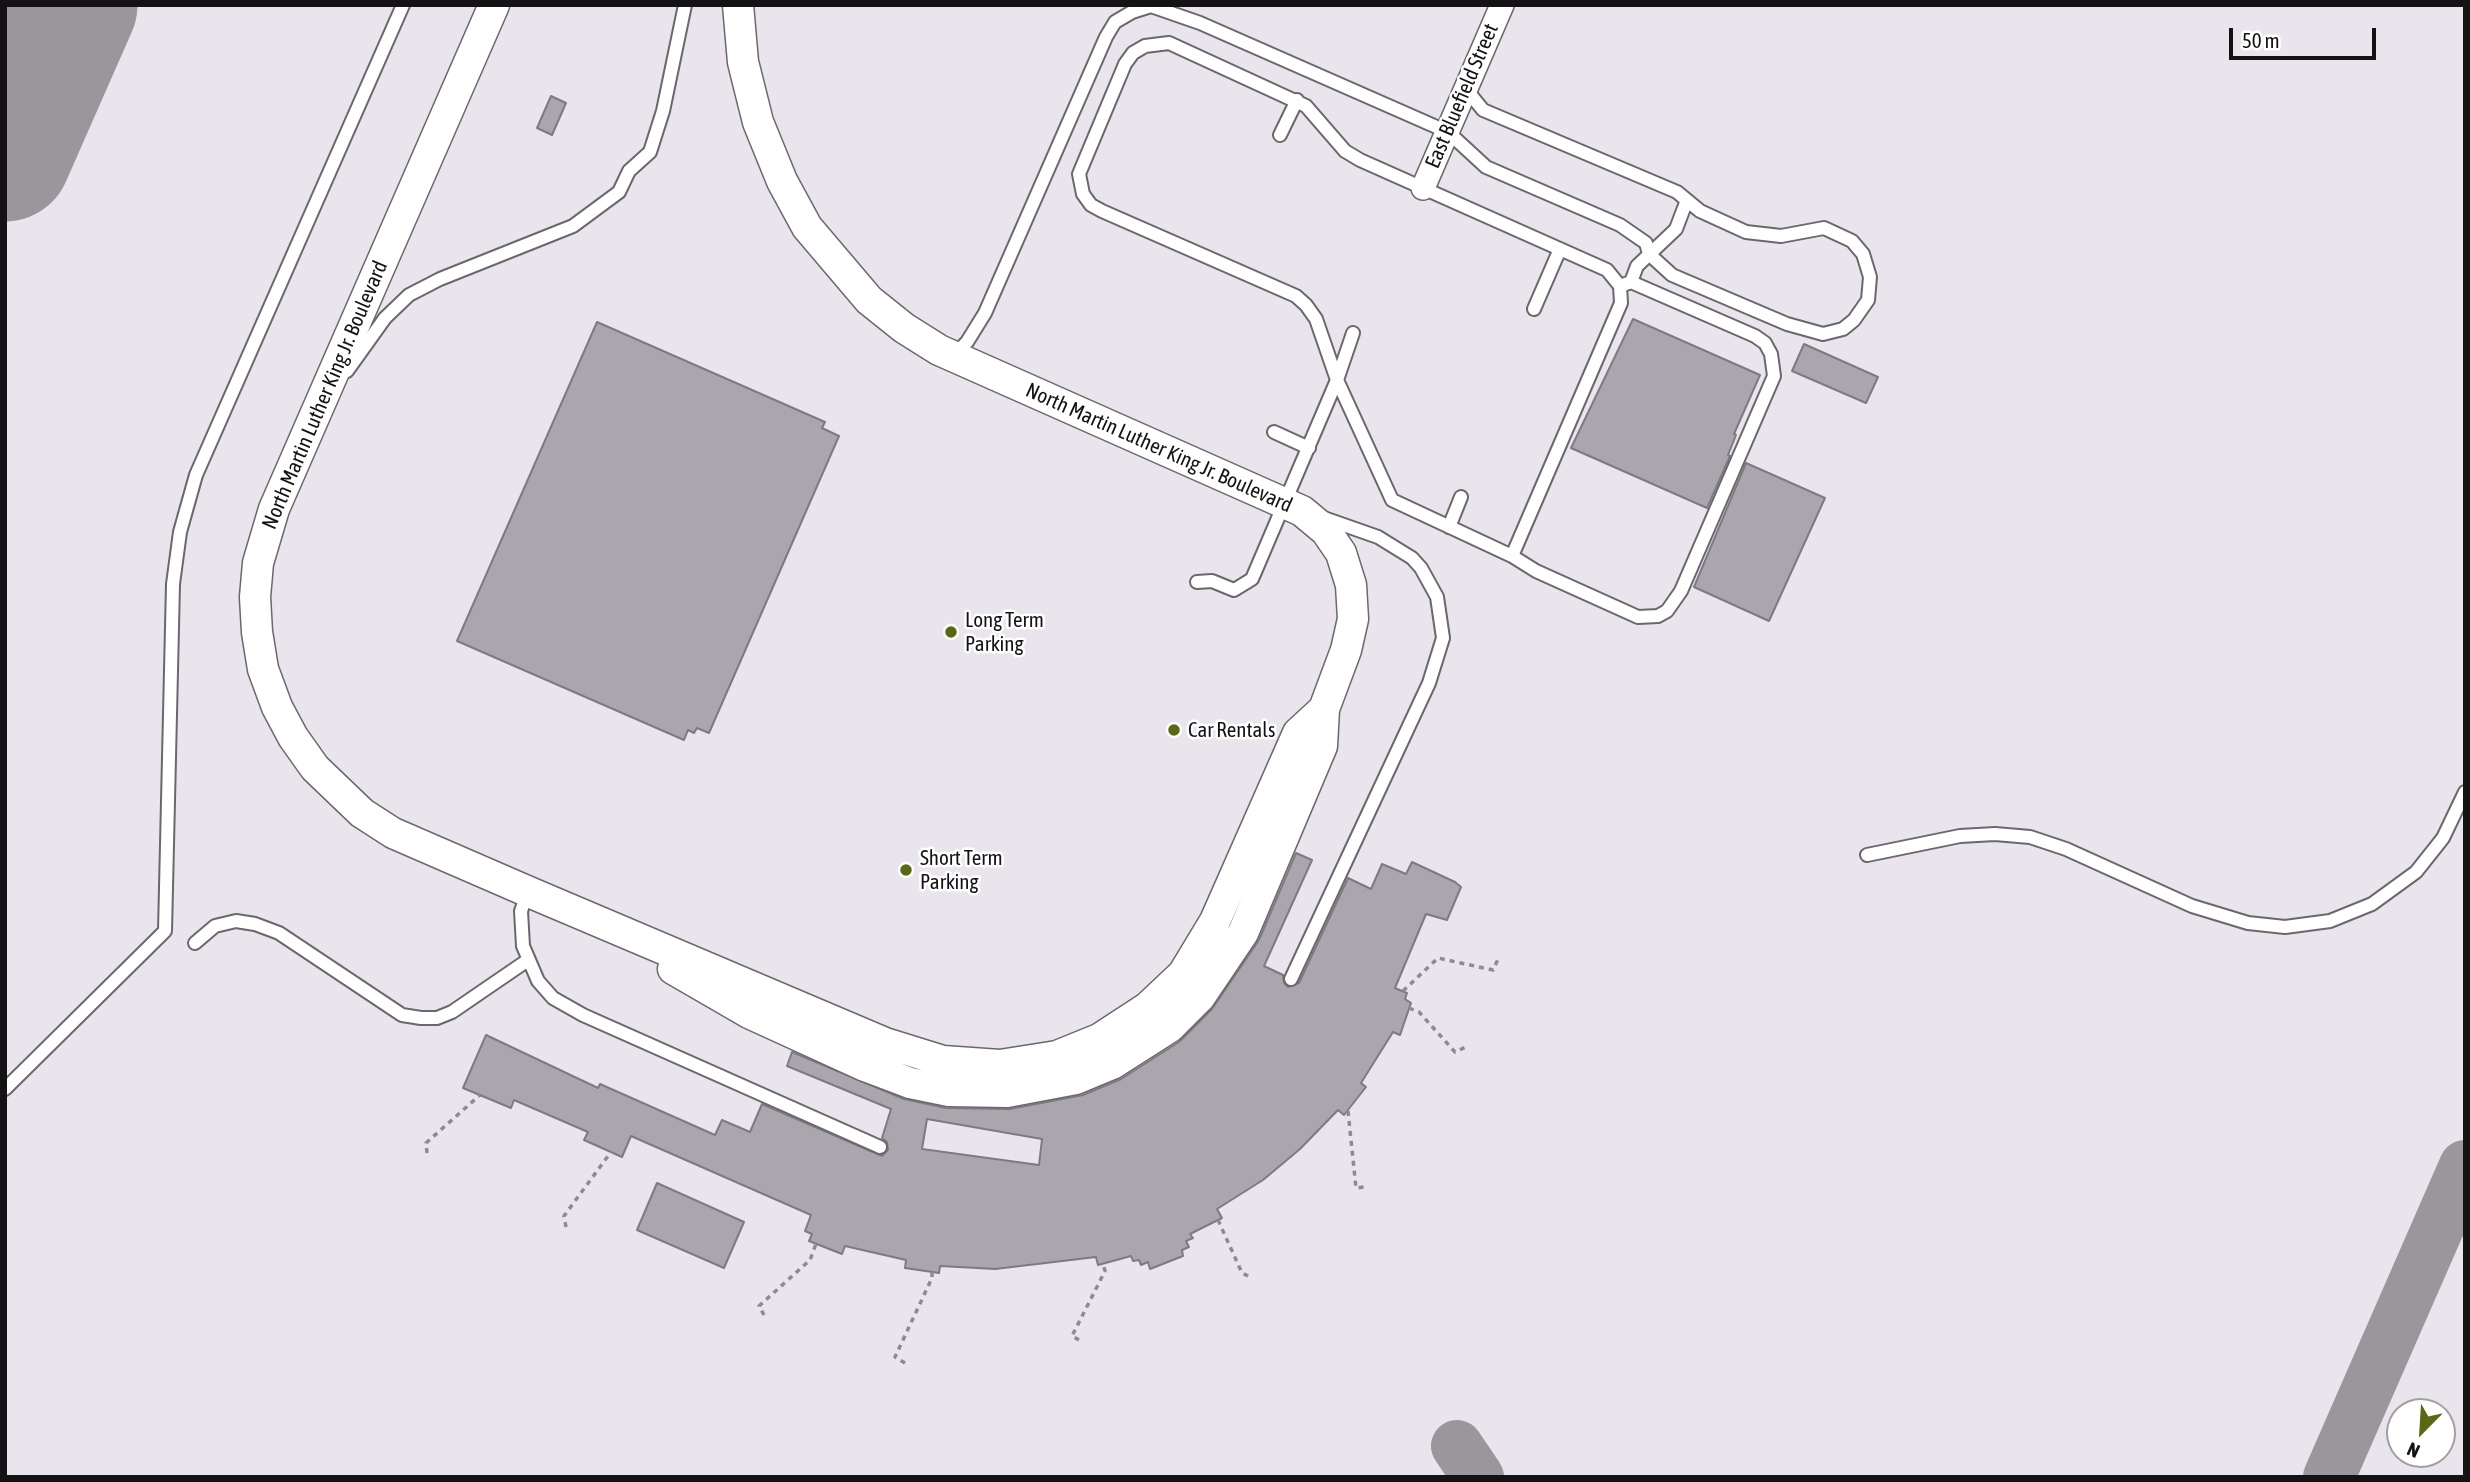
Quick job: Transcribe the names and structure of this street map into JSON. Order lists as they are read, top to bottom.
{
  "streets": {
    "street": ["East Bluefield Street", "North Martin Luther King Jr. Boulevard"]
  },
  "places": ["Long Term Parking", "Car Rentals", "Short Term Parking"],
  "scale_bar": "50 m",
  "north": "bottom left"
}
